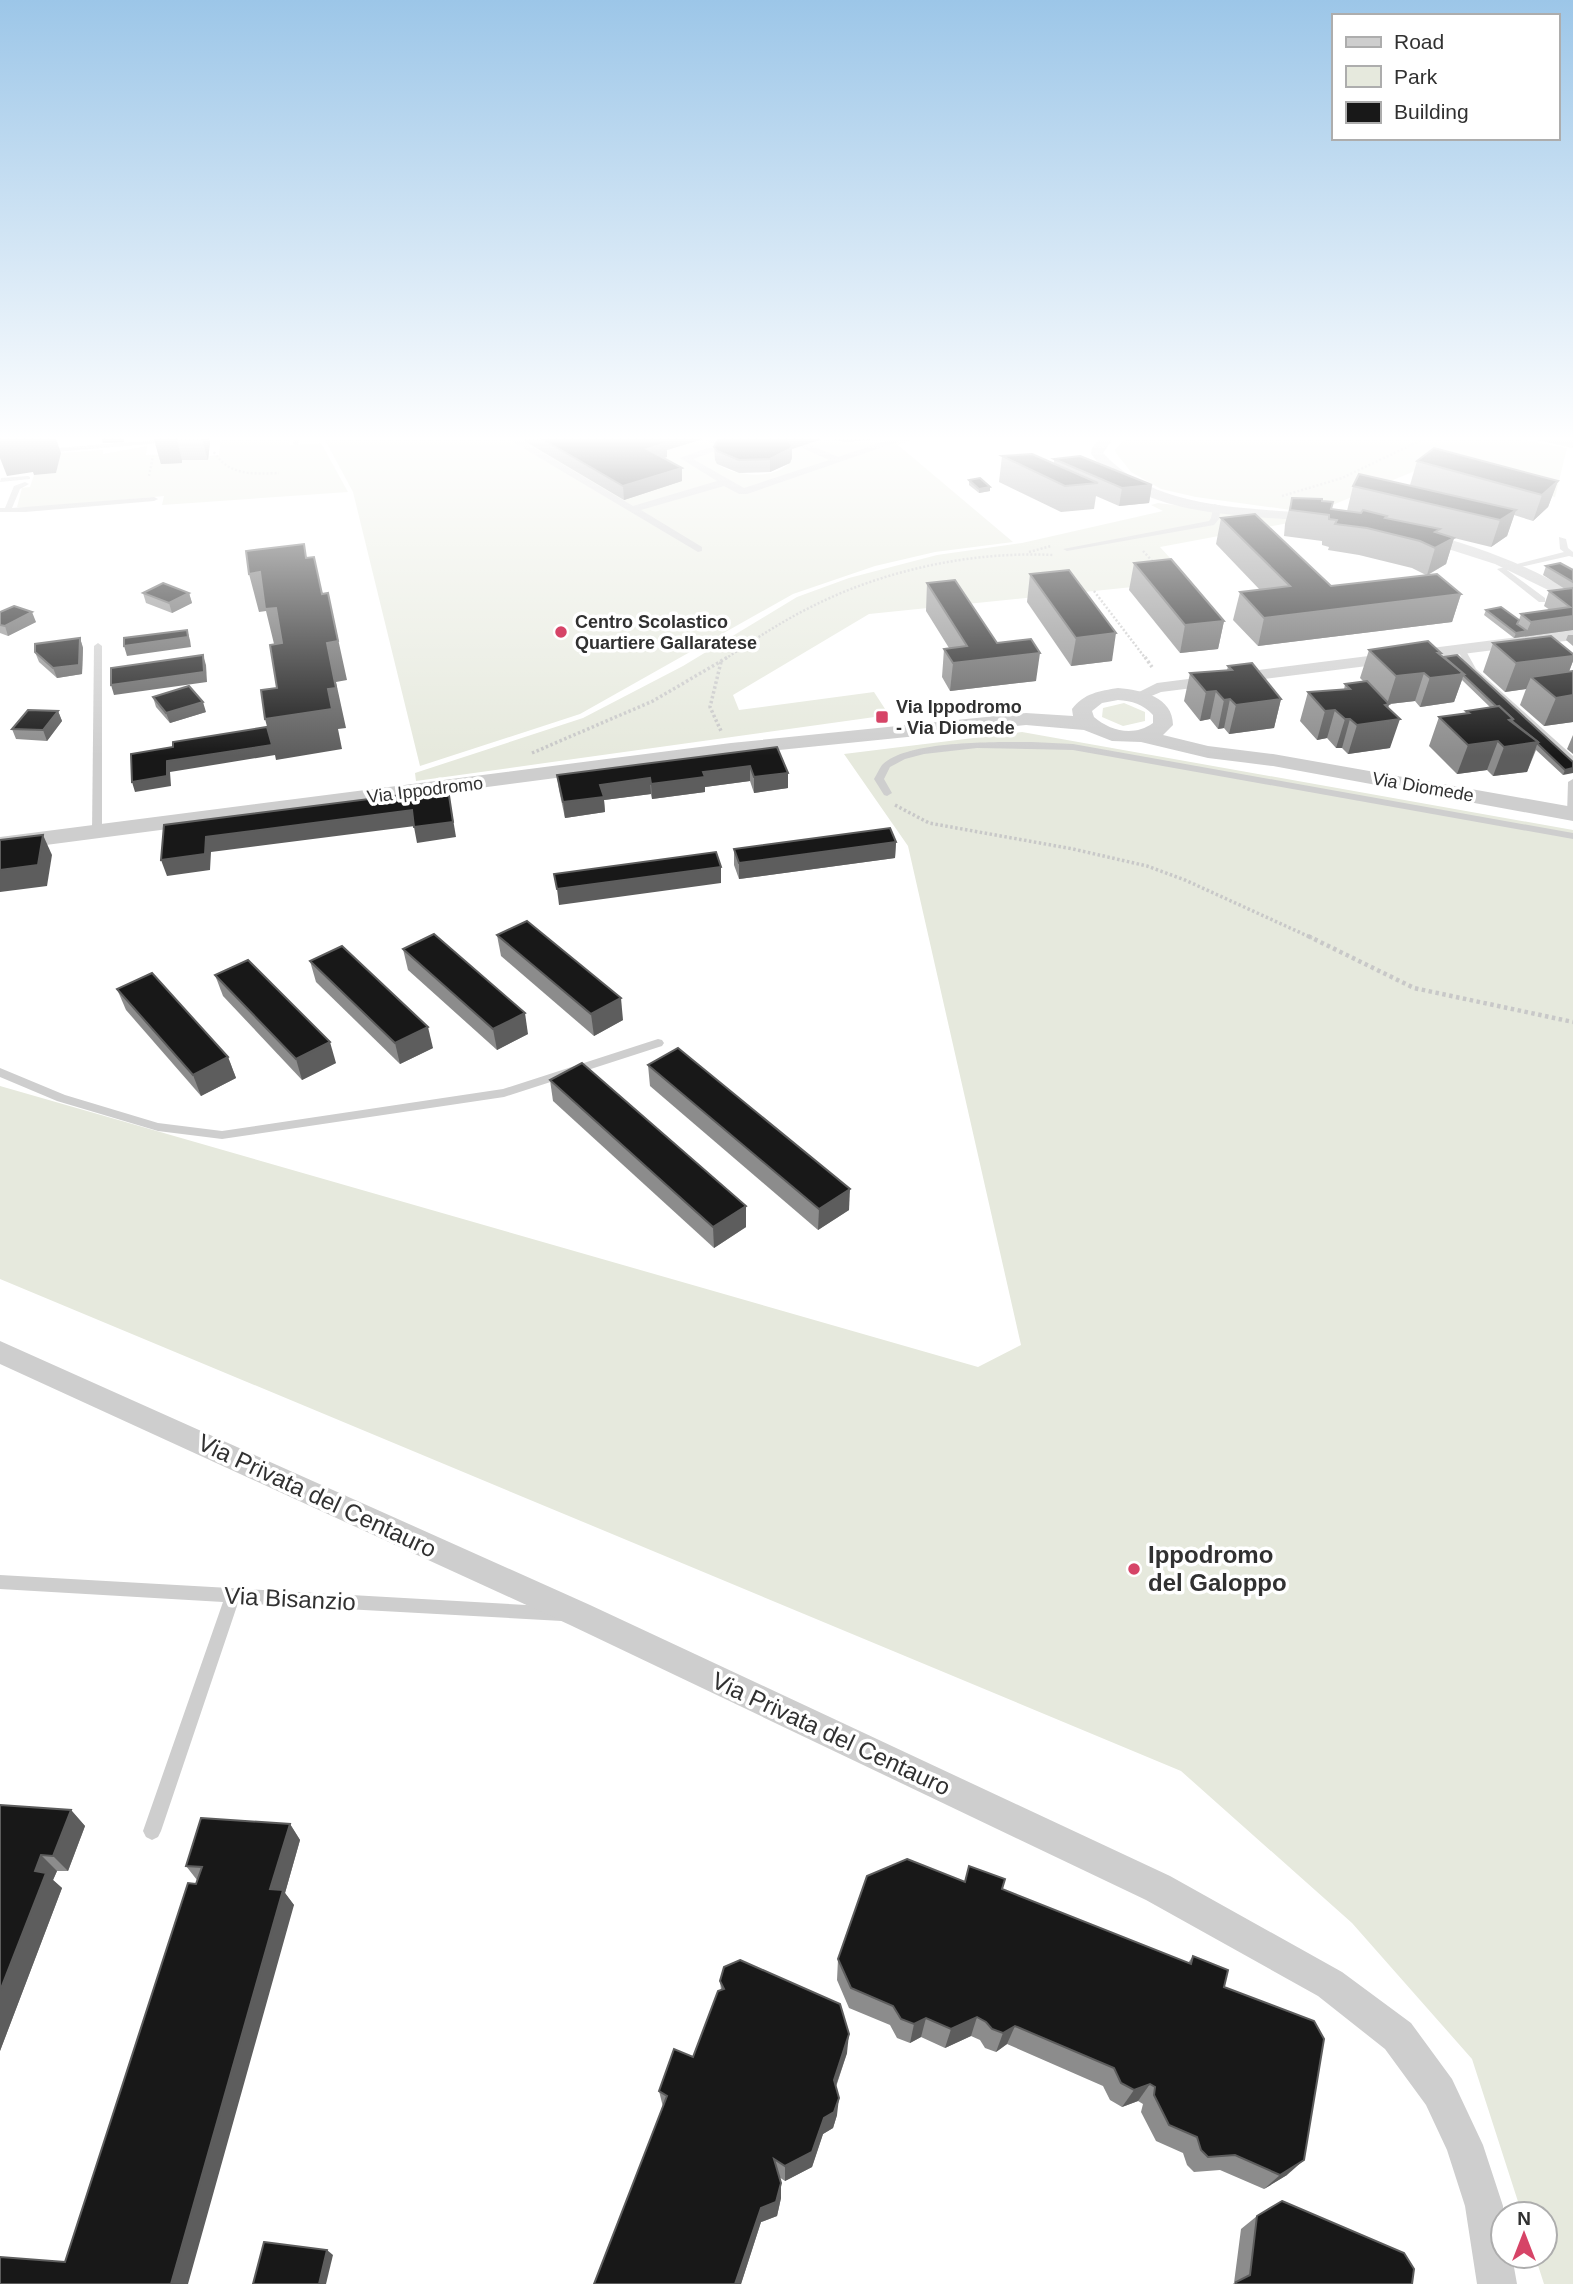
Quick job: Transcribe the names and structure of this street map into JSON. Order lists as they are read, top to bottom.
{
  "streets": {
    "street": ["Via Diomede", "Via Ippodromo", "Via Privata del Centauro"],
    "lane": ["Via Bisanzio"]
  },
  "crossings": [
    ["Via Diomede", "Via Ippodromo"],
    ["Via Privata del Centauro", "Via Bisanzio"]
  ],
  "places": {
    "other": ["Centro Scolastico Quartiere Gallaratese", "Ippodromo del Galoppo"],
    "transit": ["Via Ippodromo - Via Diomede"]
  },
  "legend": ["Road", "Park", "Building"],
  "north": "top"
}
